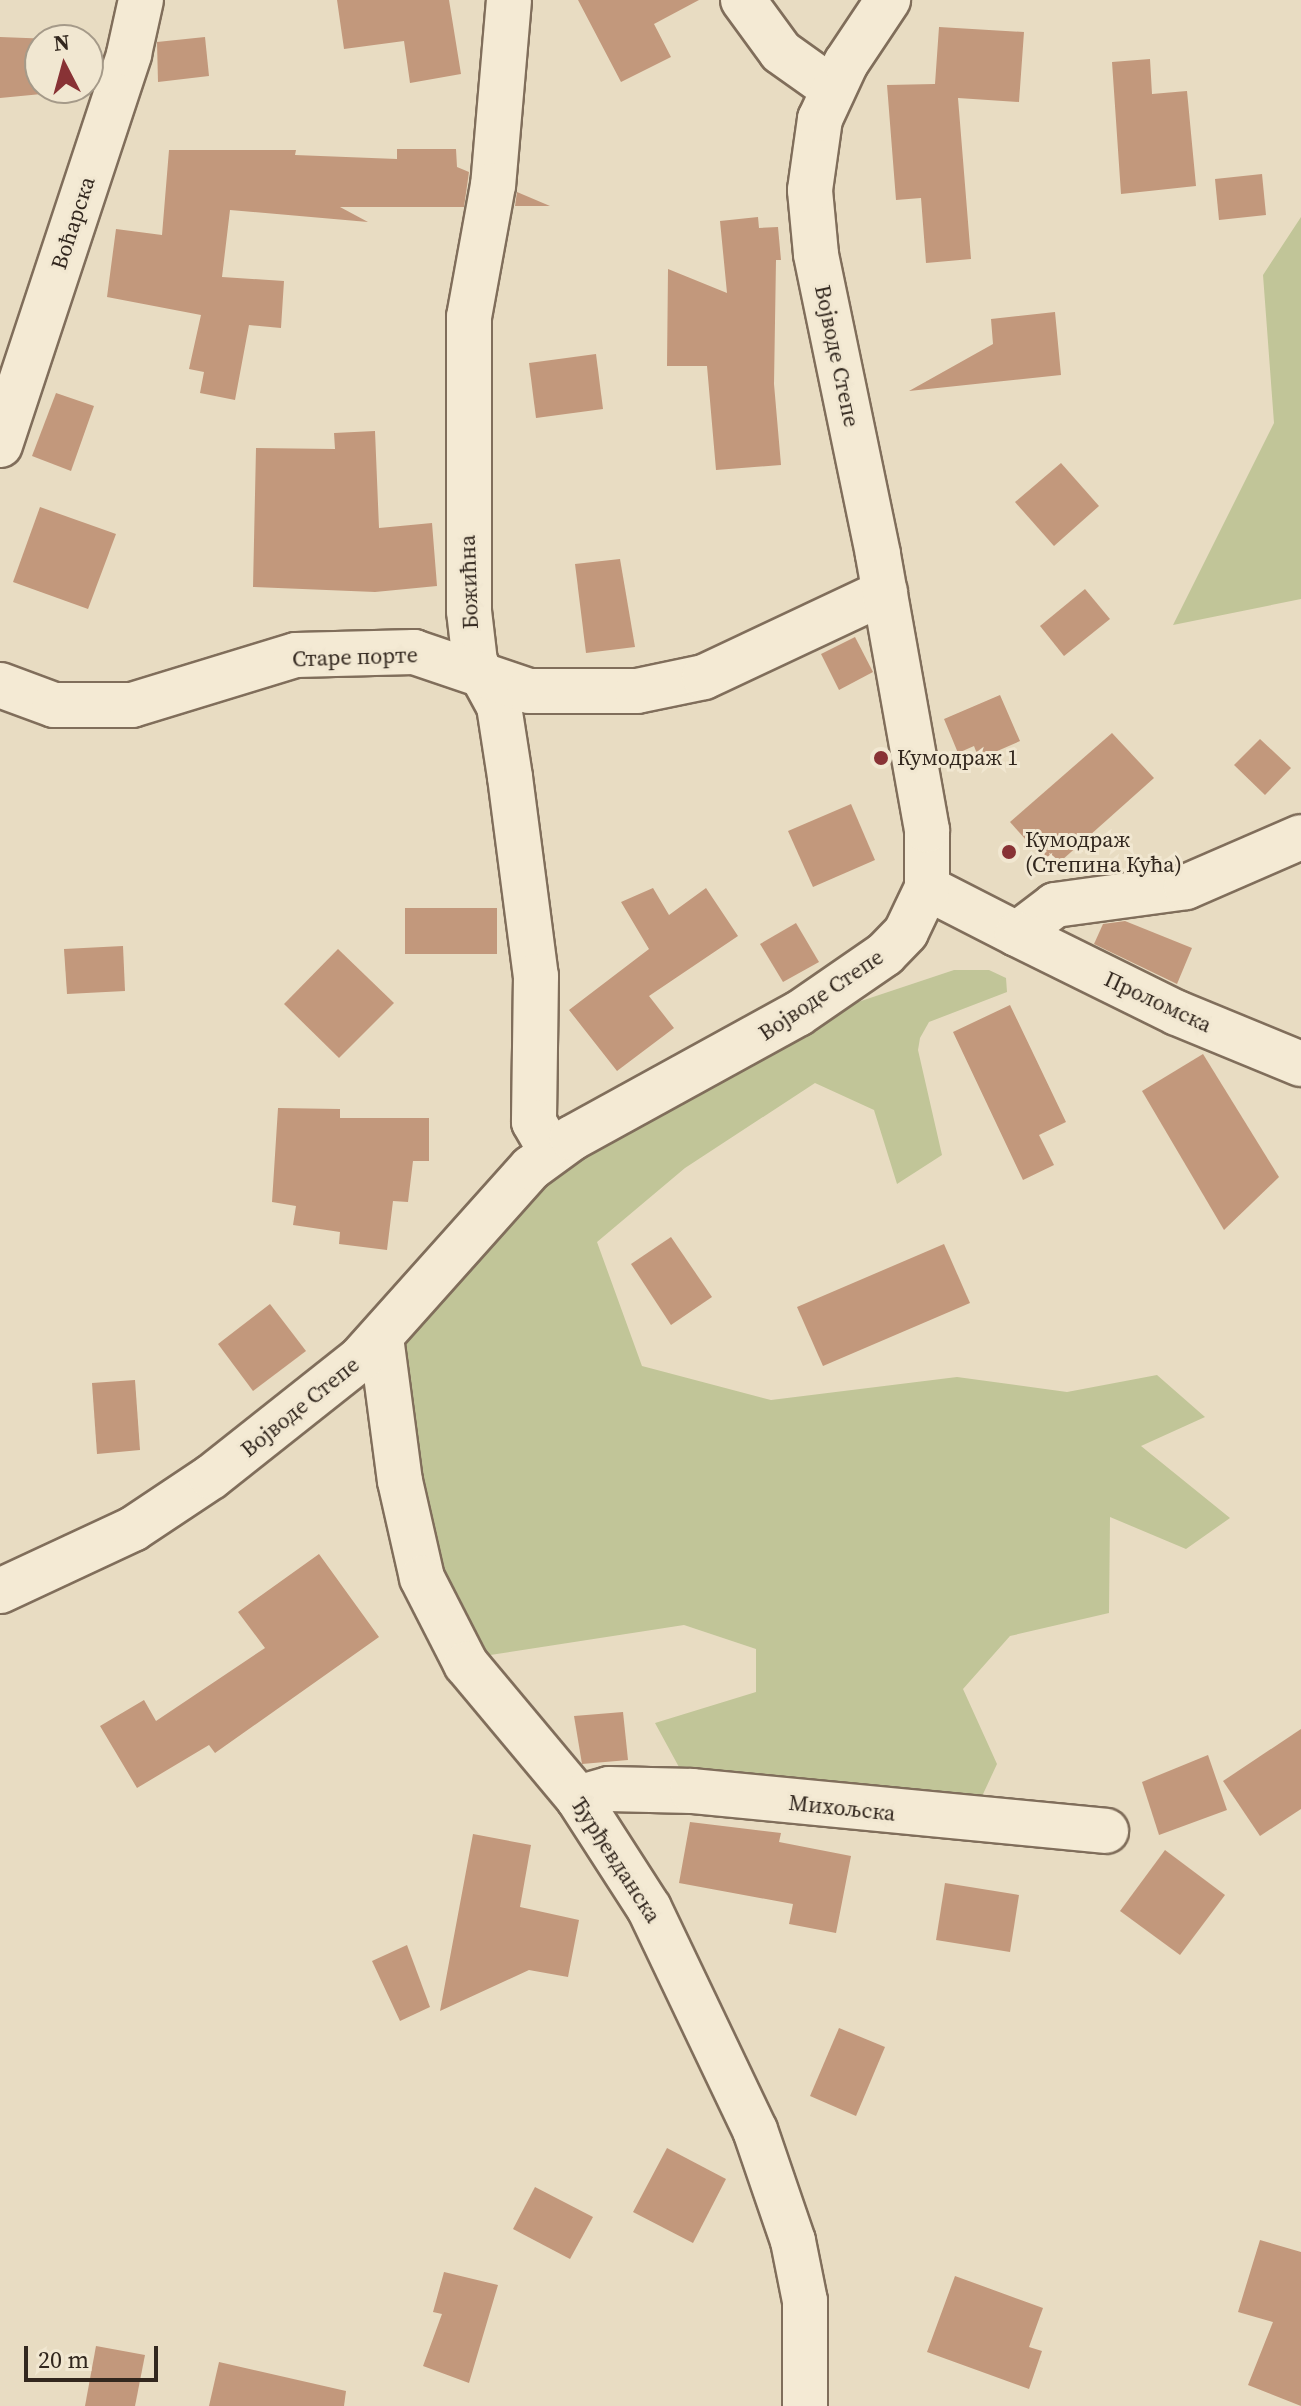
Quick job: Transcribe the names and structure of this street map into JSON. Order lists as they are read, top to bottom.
{
  "streets": {
    "street": [
      "Воћарска",
      "Војводе Степе",
      "Божићна",
      "Старе порте",
      "Проломска",
      "Михољска",
      "Ђурђевданска"
    ]
  },
  "crossings": [
    ["Војводе Степе", "Божићна"],
    ["Војводе Степе", "Старе порте"],
    ["Војводе Степе", "Проломска"],
    ["Војводе Степе", "Ђурђевданска"],
    ["Божићна", "Старе порте"],
    ["Михољска", "Ђурђевданска"]
  ],
  "places": ["Кумодраж 1", "Кумодраж (Степина Кућа)"],
  "scale_bar": "20 m",
  "north": "top"
}
